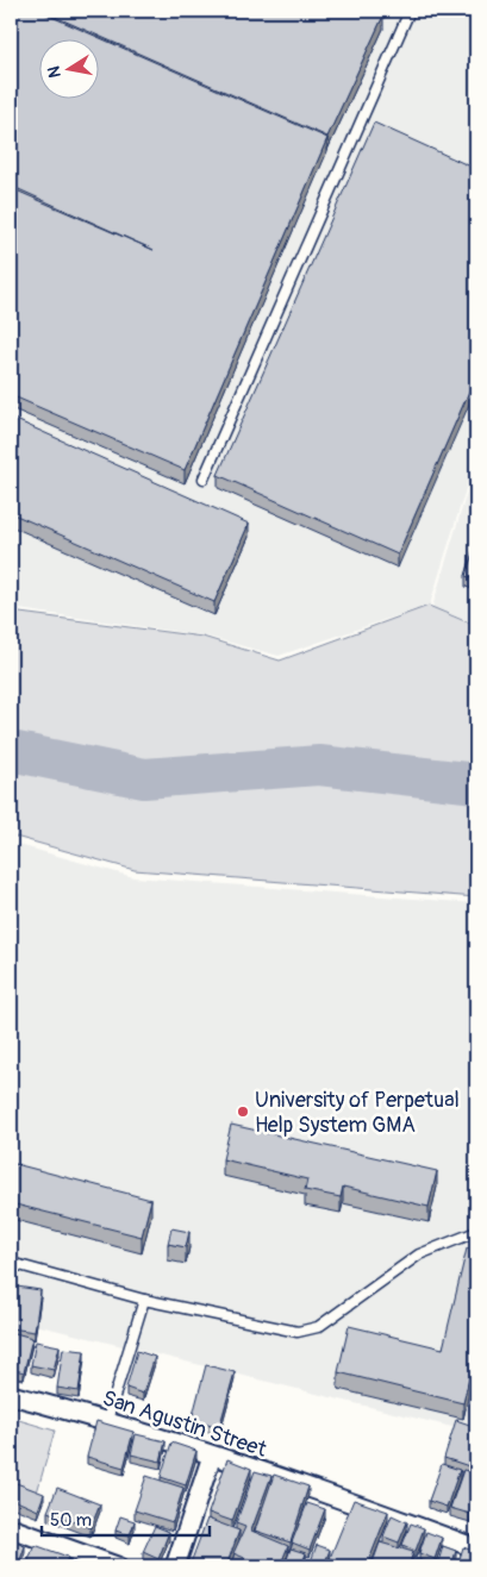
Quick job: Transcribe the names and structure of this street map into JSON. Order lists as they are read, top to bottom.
{
  "streets": {
    "street": ["San Agustin Street"]
  },
  "places": ["University of Perpetual Help System GMA"],
  "scale_bar": "50 m",
  "north": "left"
}
